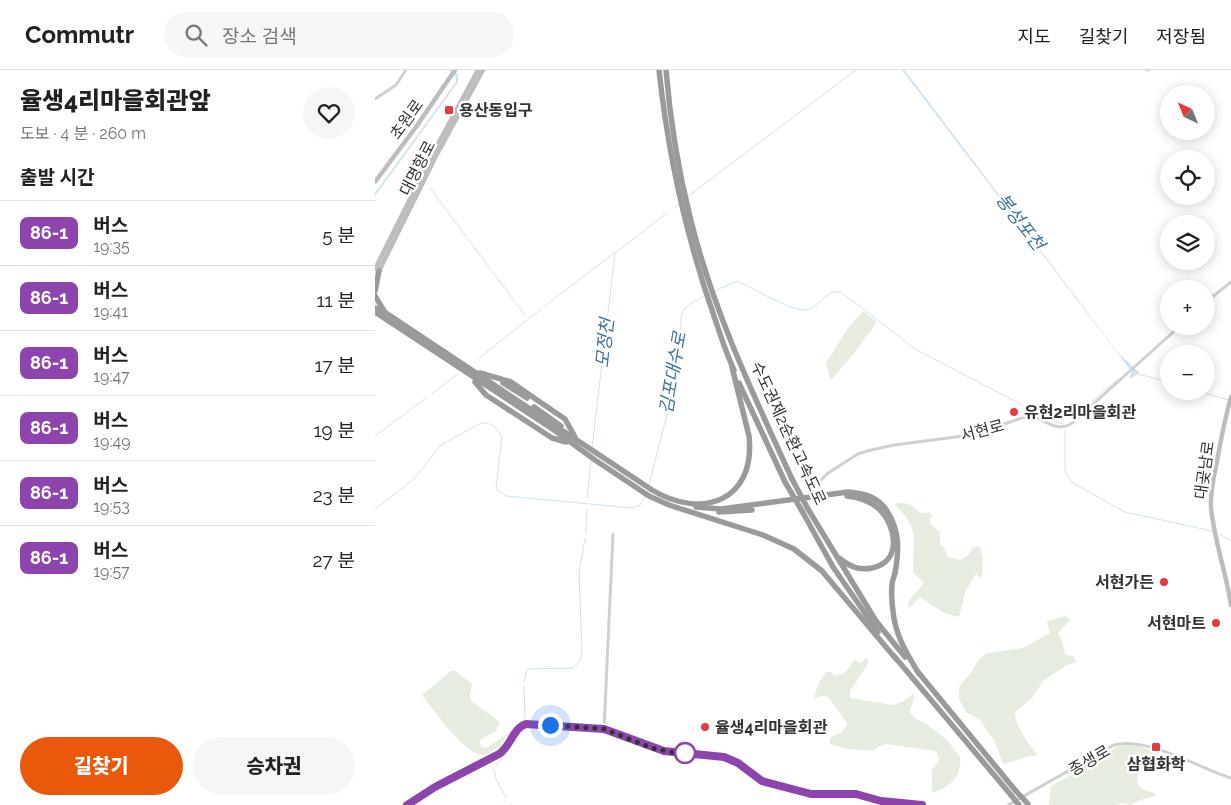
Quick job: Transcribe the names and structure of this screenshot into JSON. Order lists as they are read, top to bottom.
{
  "streets": {
    "highway": ["수도권제2순환고속도로"],
    "main road": ["초원로", "대명항로", "대곶남로"],
    "street": ["서현로", "종생로"]
  },
  "water": ["봉성포천", "모정천", "김포대수로"],
  "places": {
    "transit": ["용산동입구", "삼협화학"],
    "other": [
      "유현2리마을회관",
      "서현가든",
      "서현마트",
      "율생4리마을회관"
    ]
  },
  "lines": ["bus line 86-1"],
  "north": "top left",
  "page": {
    "header": "Commutr",
    "search": "장소 검색",
    "nav": ["지도", "길찾기", "저장됨"],
    "heading": [
      ["율생4리마을회관앞", "도보 · 4 분 · 260 m"],
      "출발 시간"
    ],
    "map_buttons": ["+", "−"],
    "list": [
      {
        "mark": "86-1",
        "name": "버스",
        "note": "19:35",
        "value": "5 분"
      },
      {
        "mark": "86-1",
        "name": "버스",
        "note": "19:41",
        "value": "11 분"
      },
      {
        "mark": "86-1",
        "name": "버스",
        "note": "19:47",
        "value": "17 분"
      },
      {
        "mark": "86-1",
        "name": "버스",
        "note": "19:49",
        "value": "19 분"
      },
      {
        "mark": "86-1",
        "name": "버스",
        "note": "19:53",
        "value": "23 분"
      },
      {
        "mark": "86-1",
        "name": "버스",
        "note": "19:57",
        "value": "27 분"
      }
    ],
    "buttons": ["길찾기", "승차권"]
  }
}
